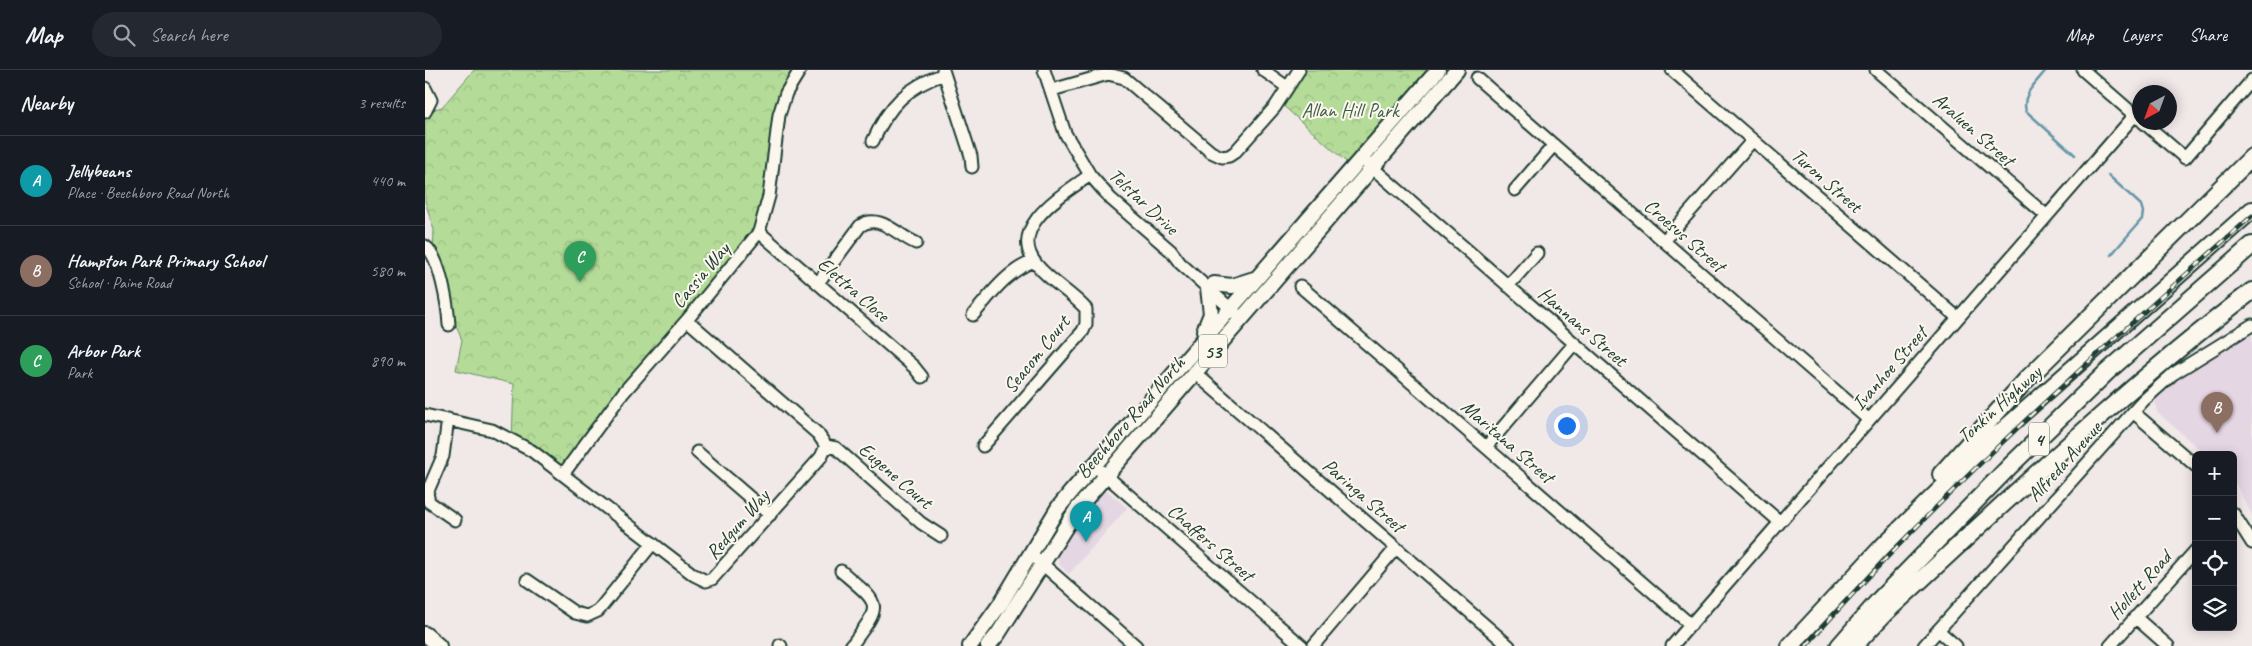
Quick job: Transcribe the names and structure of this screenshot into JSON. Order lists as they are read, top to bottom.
{
  "streets": {
    "highway": ["Tonkin Highway", "4"],
    "main road": ["53", "Beechboro Road North"],
    "street": [
      "Araluen Street",
      "Turon Street",
      "Telstar Drive",
      "Croesus Street",
      "Cassia Way",
      "Elettra Close",
      "Hannans Street",
      "Seacom Court",
      "Ivanhoe Street",
      "Maritana Street",
      "Alfreda Avenue",
      "Eugene Court",
      "Paringa Street",
      "Redgum Way",
      "Chaffers Street",
      "Hollett Road"
    ]
  },
  "crossings": [
    ["Araluen Street", "Ivanhoe Street"],
    ["Turon Street", "Ivanhoe Street"],
    ["Telstar Drive", "Beechboro Road North"],
    ["Croesus Street", "Ivanhoe Street"],
    ["Cassia Way", "Elettra Close"],
    ["Cassia Way", "Redgum Way"],
    ["Hannans Street", "Ivanhoe Street"],
    ["Hannans Street", "Beechboro Road North"],
    ["Ivanhoe Street", "Maritana Street"],
    ["Beechboro Road North", "Paringa Street"],
    ["Beechboro Road North", "Chaffers Street"],
    ["Eugene Court", "Redgum Way"]
  ],
  "parks": ["Allan Hill Park"],
  "north": "bottom left",
  "page": {
    "header": "Map",
    "search": "Search here",
    "nav": ["Map", "Layers", "Share"],
    "heading": ["Nearby", "3 results"],
    "list": [
      {
        "mark": "A",
        "name": "Jellybeans",
        "note": "Place · Beechboro Road North",
        "value": "440 m"
      },
      {
        "mark": "B",
        "name": "Hampton Park Primary School",
        "note": "School · Paine Road",
        "value": "580 m"
      },
      {
        "mark": "C",
        "name": "Arbor Park",
        "note": "Park",
        "value": "890 m"
      }
    ],
    "pins": ["C", "B", "A"],
    "map_buttons": ["+", "−"]
  }
}
